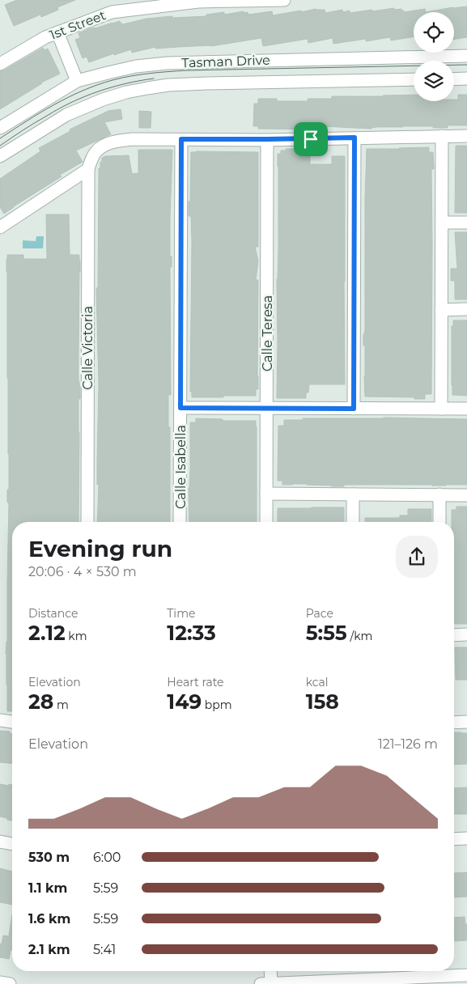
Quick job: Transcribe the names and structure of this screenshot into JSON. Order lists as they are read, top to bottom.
{
  "streets": {
    "street": [
      "1st Street",
      "Tasman Drive",
      "Calle Teresa",
      "Calle Victoria",
      "Calle Isabella"
    ]
  },
  "page": {
    "heading": ["Evening run", "20:06 · 4 × 530 m"],
    "stats": [
      ["Distance", "2.12 km"],
      ["Time", "12:33"],
      ["Pace", "5:55 /km"],
      ["Elevation", "28 m"],
      ["Heart rate", "149 bpm"],
      ["kcal", "158"]
    ],
    "chart": ["Elevation", "121–126 m"],
    "list": [
      {
        "name": "530 m",
        "note": "6:00"
      },
      {
        "name": "1.1 km",
        "note": "5:59"
      },
      {
        "name": "1.6 km",
        "note": "5:59"
      },
      {
        "name": "2.1 km",
        "note": "5:41"
      }
    ]
  }
}
